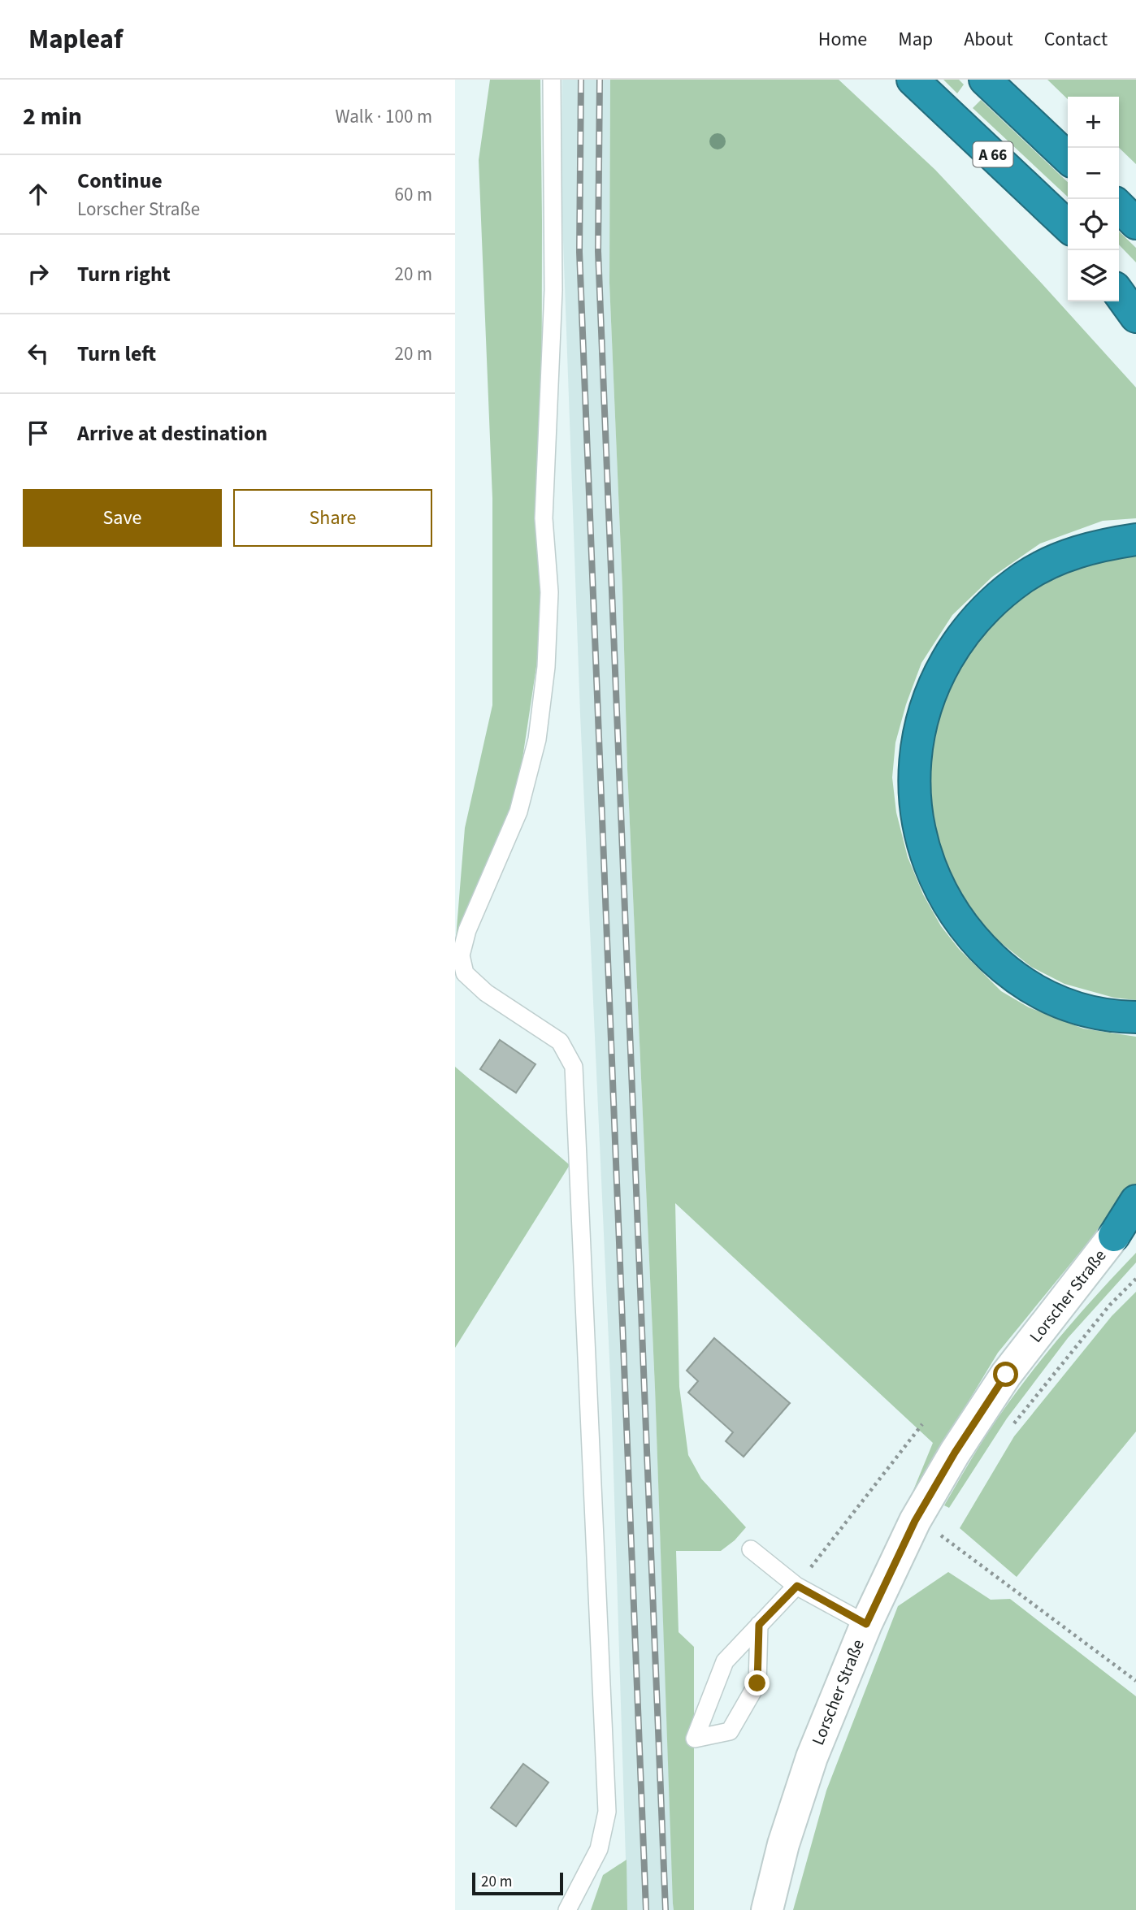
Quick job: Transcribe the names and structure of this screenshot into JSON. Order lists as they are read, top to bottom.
{
  "streets": {
    "highway": ["A 66"],
    "main road": ["Lorscher Straße"]
  },
  "scale_bar": "20 m",
  "page": {
    "header": "Mapleaf",
    "nav": [
      "Home",
      "Map",
      "About",
      "Contact"
    ],
    "heading": ["2 min", "Walk · 100 m"],
    "map_buttons": ["+", "−"],
    "list": [
      ["Continue", "Lorscher Straße", "60 m"],
      ["Turn right", "20 m"],
      ["Turn left", "20 m"],
      "Arrive at destination"
    ],
    "buttons": ["Save", "Share"],
    "scale": "20 m"
  }
}
